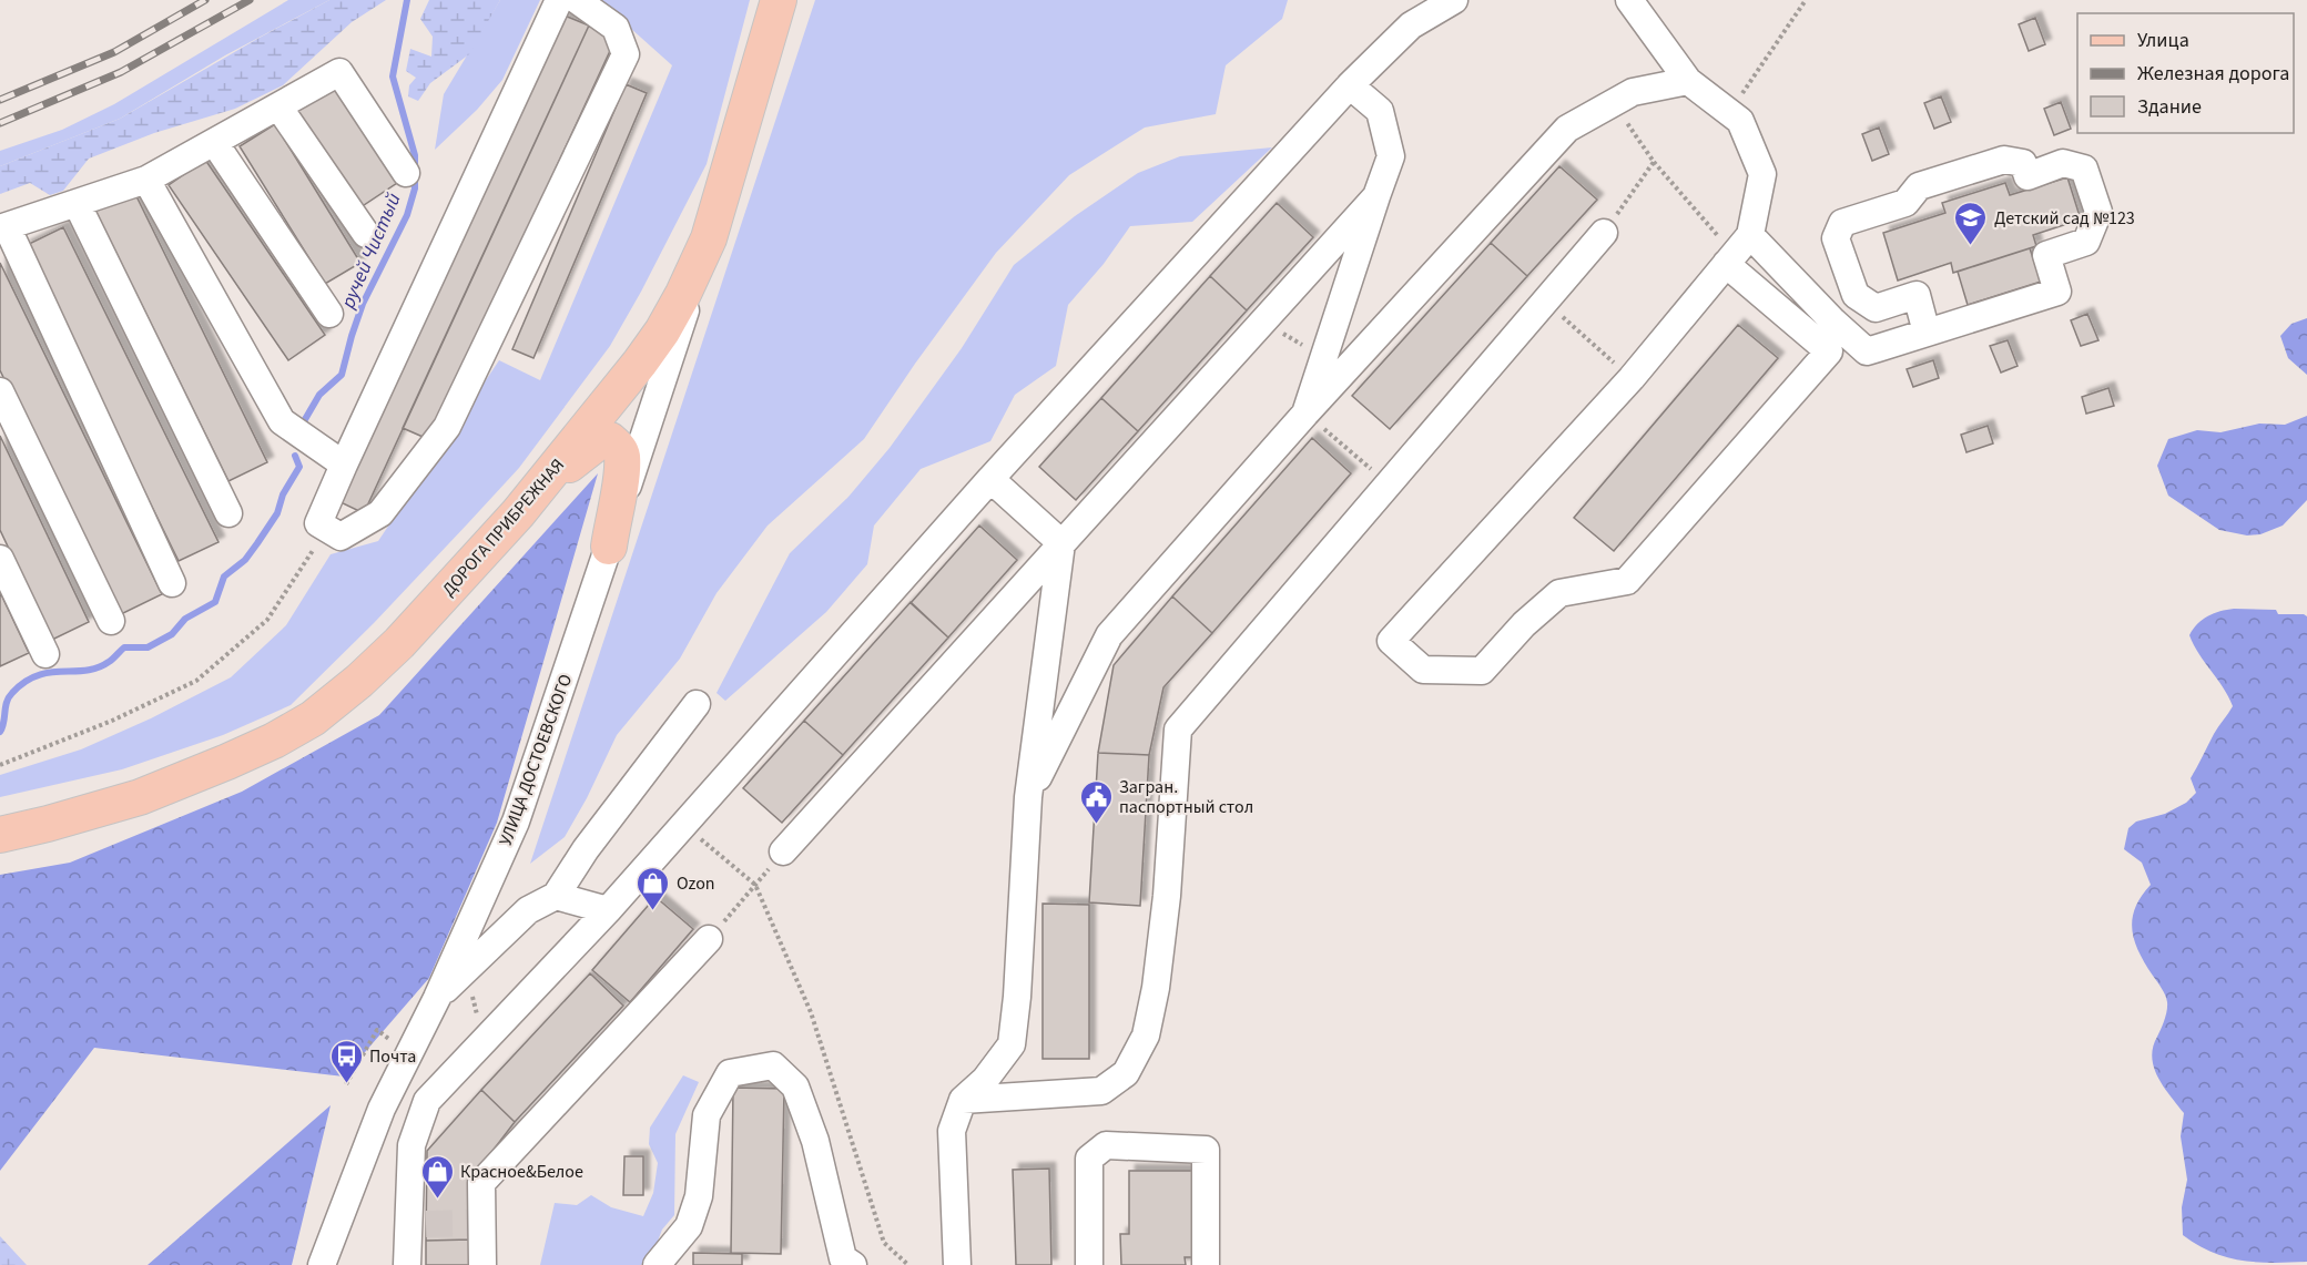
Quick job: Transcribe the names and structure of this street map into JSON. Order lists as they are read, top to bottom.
{
  "streets": {
    "main road": ["ДОРОГА ПРИБРЕЖНАЯ"],
    "street": ["УЛИЦА ДОСТОЕВСКОГО"]
  },
  "crossings": [
    ["ДОРОГА ПРИБРЕЖНАЯ", "УЛИЦА ДОСТОЕВСКОГО"]
  ],
  "water": ["ручей Чистый"],
  "places": {
    "school or university": ["Детский сад №123"],
    "public building": ["Загран. паспортный стол"],
    "shop": ["Ozon", "Красное&Белое"],
    "bus stop": ["Почта"]
  },
  "legend": ["Улица", "Железная дорога", "Здание"]
}
